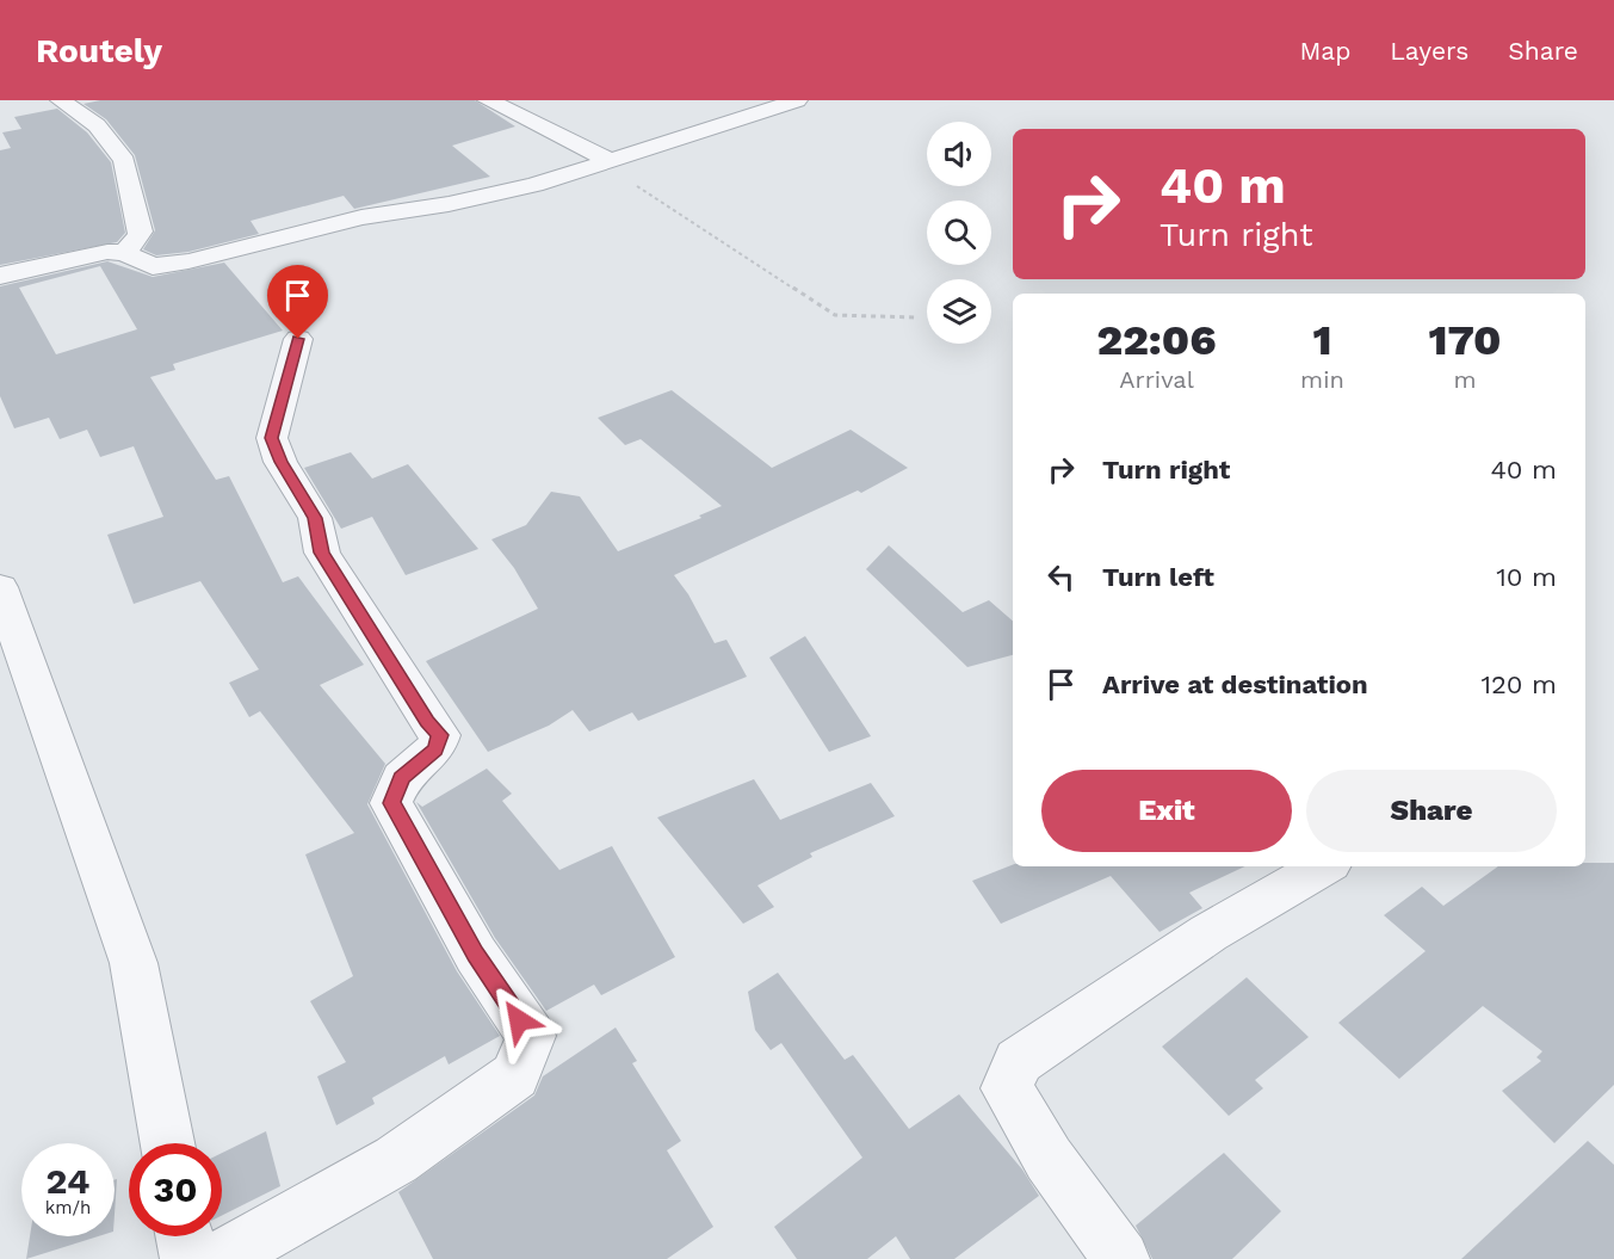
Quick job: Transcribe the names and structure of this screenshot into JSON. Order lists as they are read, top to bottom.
{
  "page": {
    "header": "Routely",
    "nav": ["Map", "Layers", "Share"],
    "turn": ["40 m", "Turn right"],
    "eta": [
      "22:06",
      "Arrival",
      "1",
      "min",
      "170",
      "m"
    ],
    "list": [
      {
        "name": "Turn right",
        "value": "40 m"
      },
      {
        "name": "Turn left",
        "value": "10 m"
      },
      {
        "name": "Arrive at destination",
        "value": "120 m"
      }
    ],
    "buttons": ["Exit", "Share"],
    "speed": "24 km/h",
    "limit": "30"
  }
}
